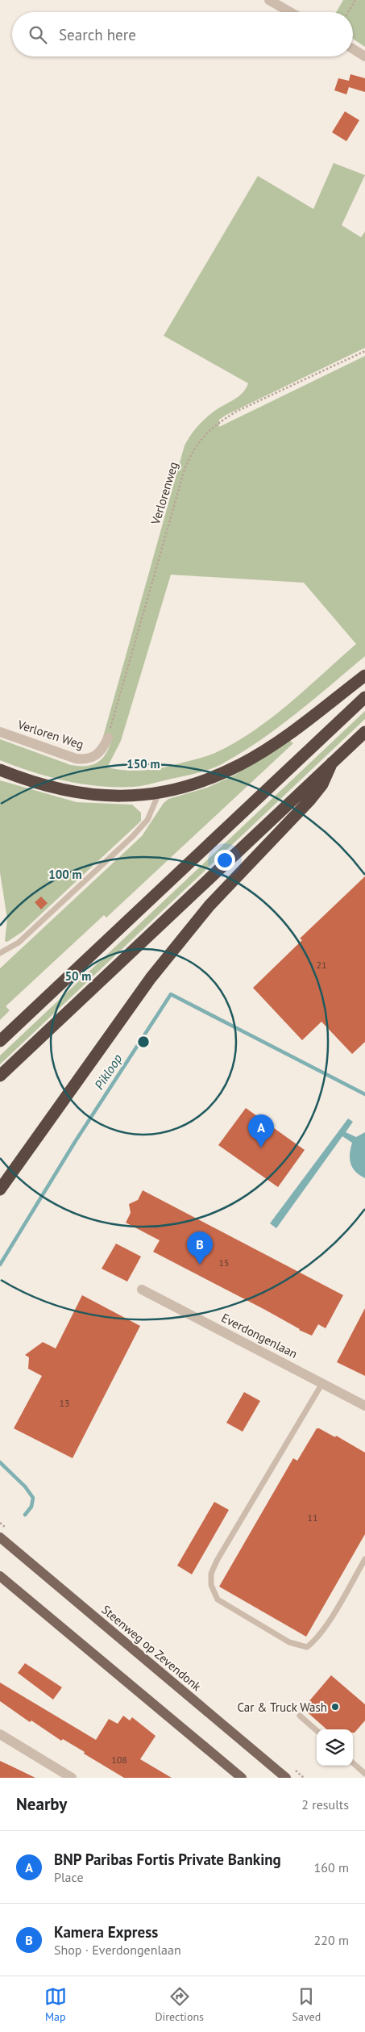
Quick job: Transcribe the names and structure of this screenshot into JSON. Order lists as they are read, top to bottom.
{
  "streets": {
    "main road": ["Steenweg op Zevendonk"],
    "street": ["Verloren Weg", "Everdongenlaan"],
    "path": ["Verlorenweg"]
  },
  "crossings": [
    ["Verlorenweg", "Verloren Weg"]
  ],
  "water": ["Pikloop"],
  "places": ["Car & Truck Wash"],
  "house_numbers": [
    "21",
    "15",
    "13",
    "11",
    "108"
  ],
  "page": {
    "search": "Search here",
    "pins": ["A", "B"],
    "heading": ["Nearby", "2 results"],
    "list": [
      {
        "mark": "A",
        "name": "BNP Paribas Fortis Private Banking",
        "note": "Place",
        "value": "160 m"
      },
      {
        "mark": "B",
        "name": "Kamera Express",
        "note": "Shop · Everdongenlaan",
        "value": "220 m"
      }
    ],
    "nav": ["Map", "Directions", "Saved"]
  },
  "rings": ["150 m", "100 m", "50 m"]
}
